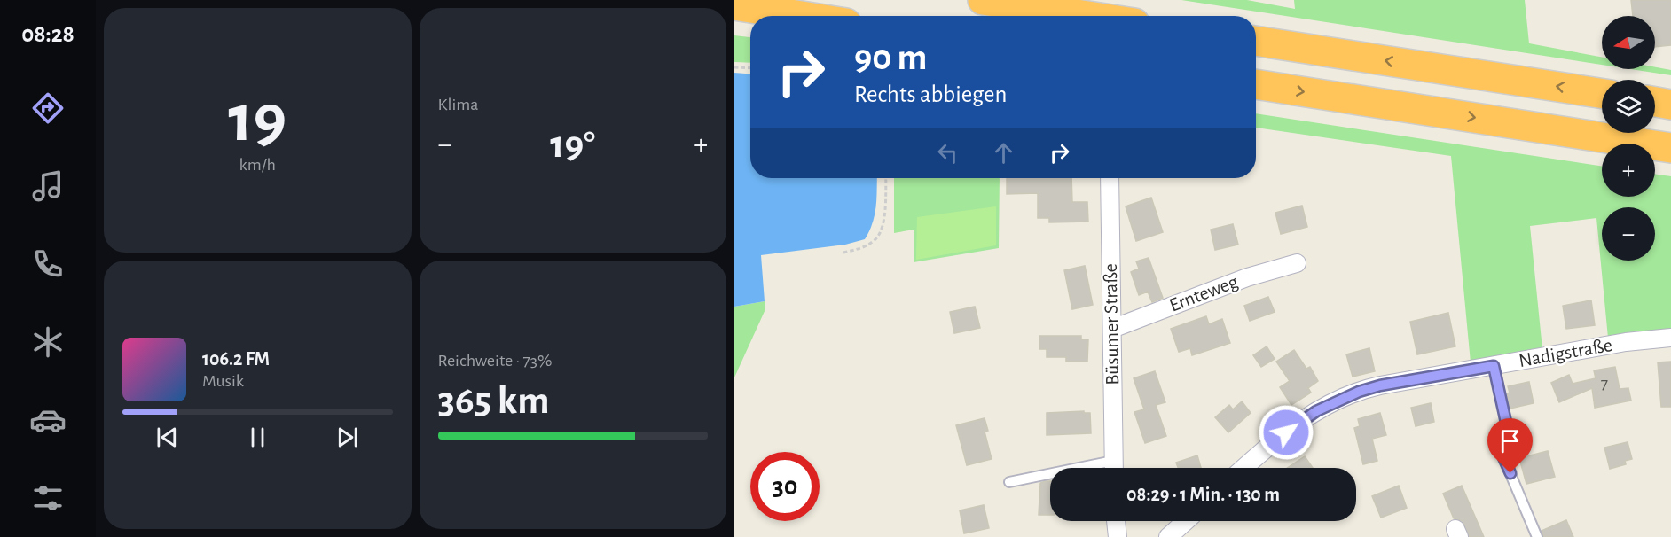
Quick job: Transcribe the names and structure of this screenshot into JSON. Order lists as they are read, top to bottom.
{
  "streets": {
    "street": ["Ernteweg", "Büsumer Straße", "Nadigstraße"]
  },
  "crossings": [
    ["Ernteweg", "Büsumer Straße"]
  ],
  "house_numbers": ["7"],
  "north": "left",
  "page": {
    "tabs": "08:28",
    "tile": [
      ["19", "km/h"],
      "Klima",
      ["Reichweite · 73%", "365 km"]
    ],
    "map_buttons": ["+", "−"],
    "turn": ["90 m", "Rechts abbiegen"],
    "heat": ["−", "19°", "+"],
    "song": ["106.2 FM", "Musik"],
    "limit": "30",
    "trip": "08:29 · 1 Min. · 130 m"
  }
}
